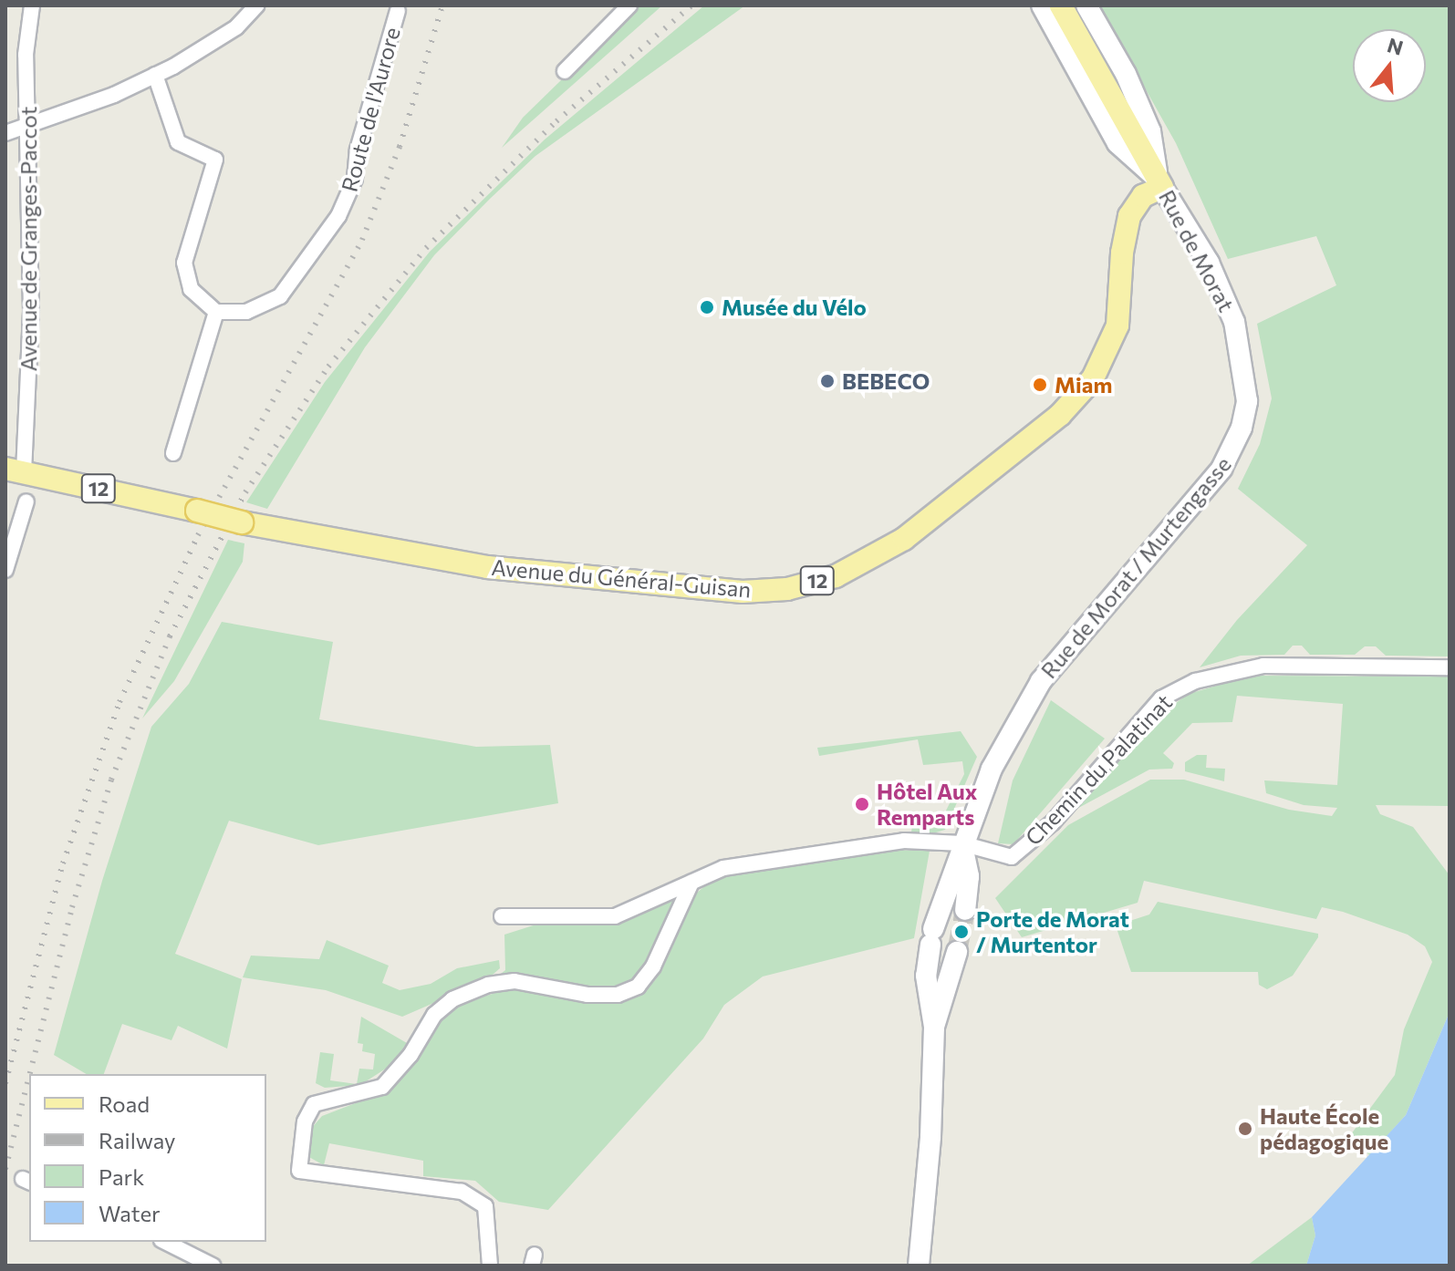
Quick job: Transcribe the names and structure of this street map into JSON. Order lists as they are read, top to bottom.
{
  "streets": {
    "main road": [
      "Rue de Morat",
      "12",
      "Rue de Morat / Murtengasse",
      "Avenue du Général-Guisan"
    ],
    "street": ["Route de l'Aurore", "Avenue de Granges-Paccot", "Chemin du Palatinat"]
  },
  "crossings": [
    ["Avenue de Granges-Paccot", "Avenue du Général-Guisan"],
    ["Rue de Morat", "Rue de Morat / Murtengasse"],
    ["Rue de Morat", "Avenue du Général-Guisan"],
    ["Rue de Morat / Murtengasse", "Chemin du Palatinat"]
  ],
  "places": [
    "Musée du Vélo",
    "BEBECO",
    "Miam",
    "Hôtel Aux Remparts",
    "Porte de Morat / Murtentor",
    "Haute École pédagogique"
  ],
  "legend": [
    "Road",
    "Railway",
    "Park",
    "Water"
  ],
  "north": "top"
}
